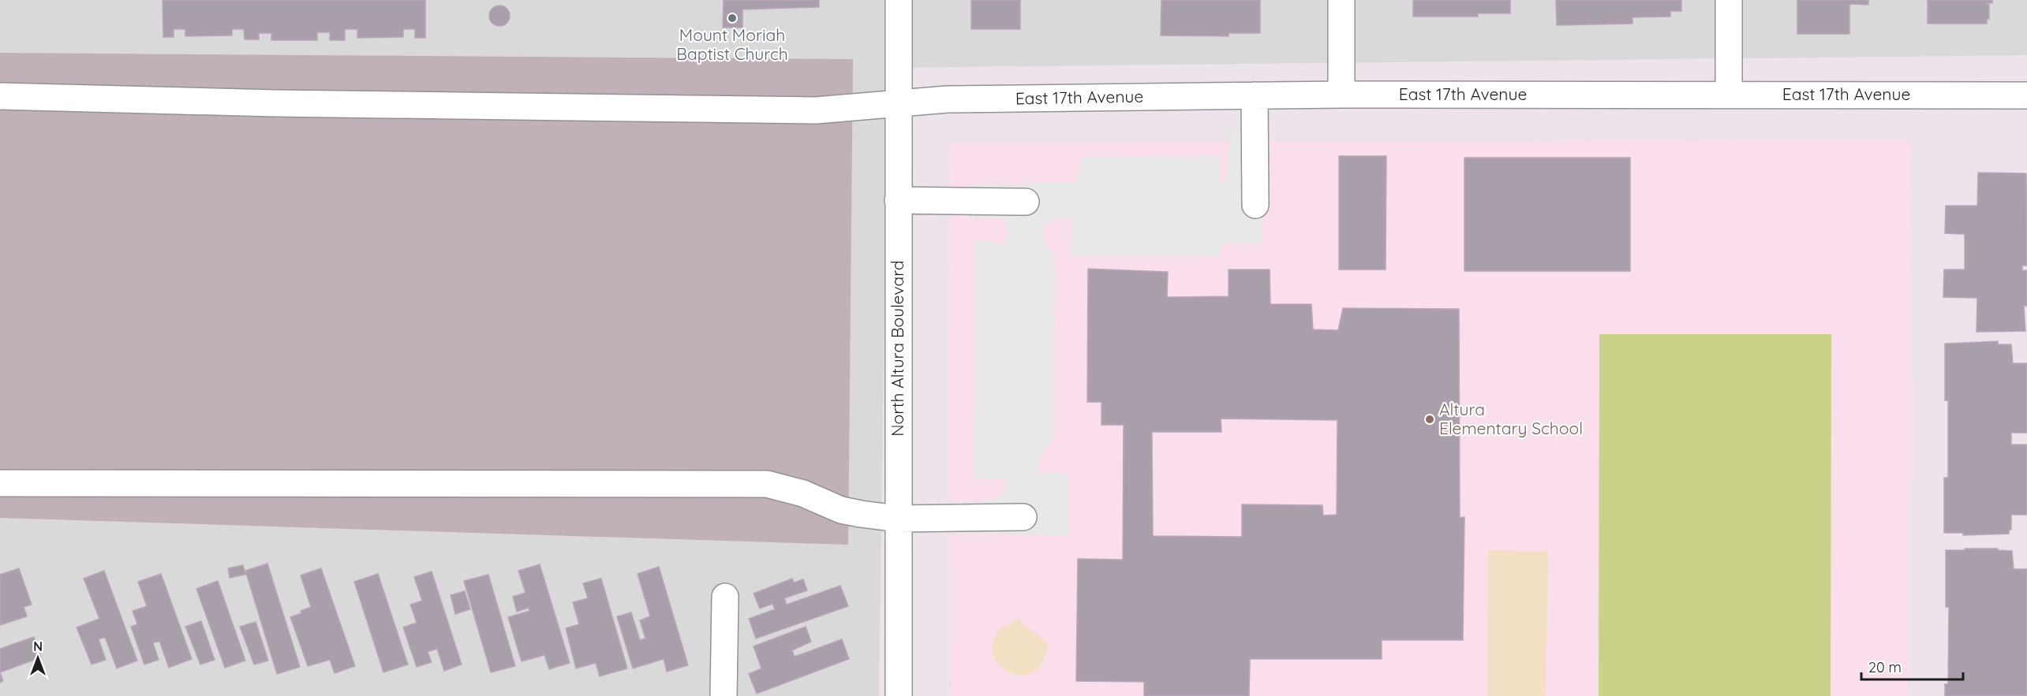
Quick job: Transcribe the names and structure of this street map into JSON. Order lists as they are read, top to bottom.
{
  "streets": {
    "street": ["East 17th Avenue", "North Altura Boulevard"]
  },
  "crossings": [
    ["East 17th Avenue", "North Altura Boulevard"]
  ],
  "places": ["Mount Moriah Baptist Church", "Altura Elementary School"],
  "scale_bar": "20 m",
  "north": "top"
}
